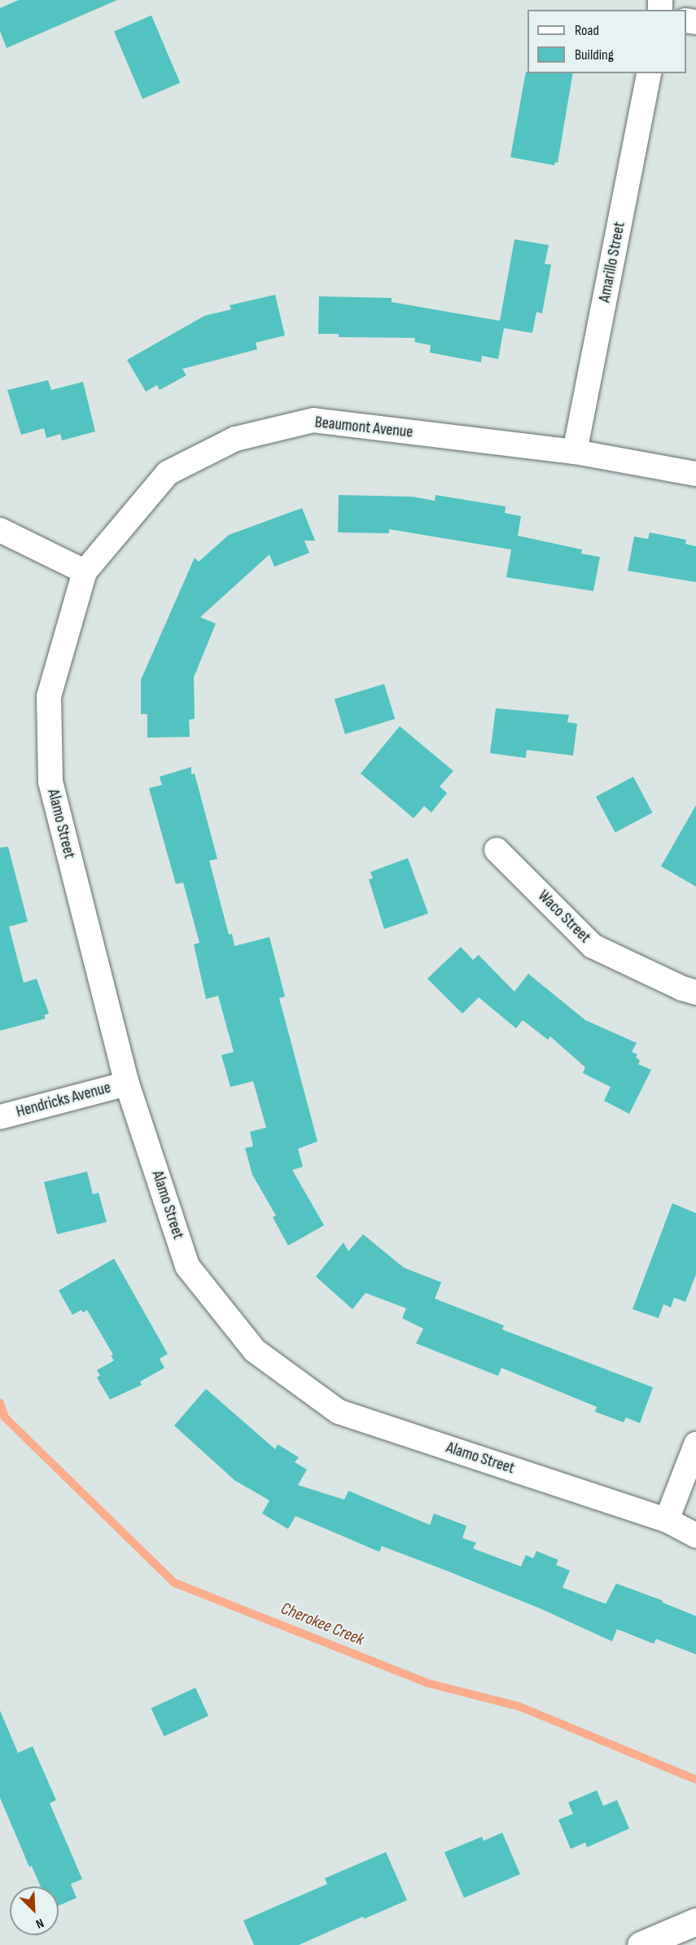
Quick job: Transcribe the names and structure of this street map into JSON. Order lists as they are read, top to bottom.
{
  "streets": {
    "street": [
      "Amarillo Street",
      "Beaumont Avenue",
      "Alamo Street",
      "Waco Street",
      "Hendricks Avenue"
    ]
  },
  "crossings": [
    ["Amarillo Street", "Beaumont Avenue"],
    ["Beaumont Avenue", "Alamo Street"],
    ["Alamo Street", "Hendricks Avenue"]
  ],
  "water": ["Cherokee Creek"],
  "legend": ["Road", "Building"],
  "north": "bottom right"
}
